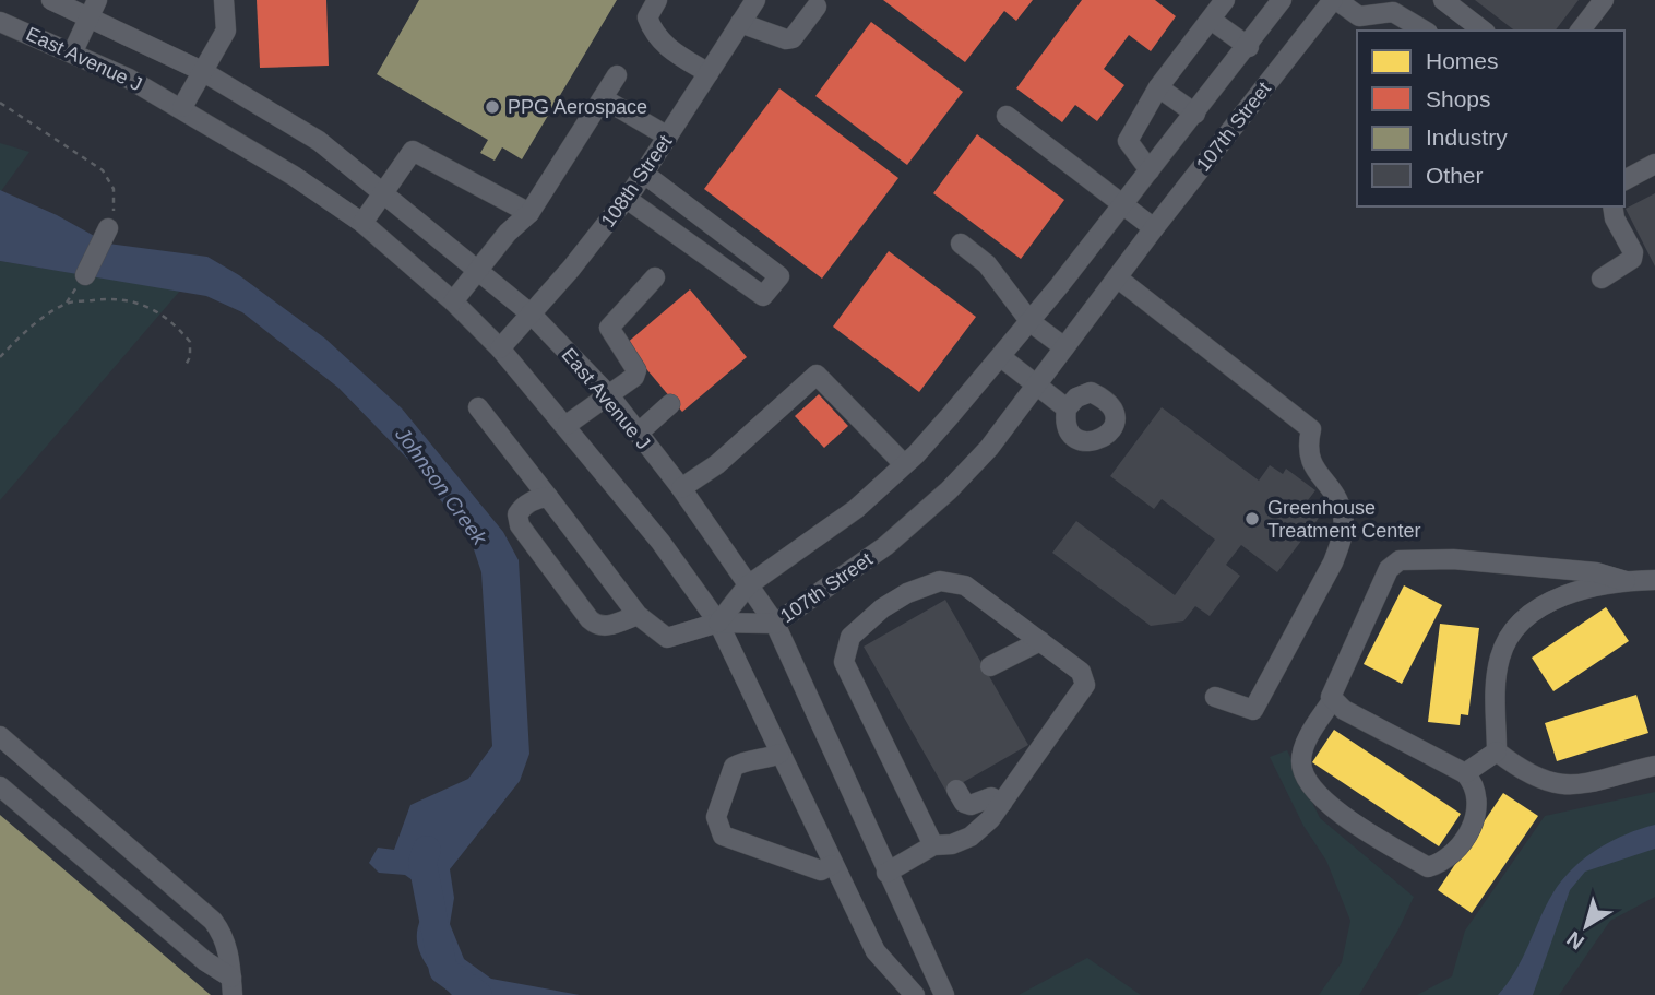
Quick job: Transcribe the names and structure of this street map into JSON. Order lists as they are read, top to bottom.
{
  "streets": {
    "street": ["East Avenue J", "107th Street", "108th Street"]
  },
  "crossings": [
    ["East Avenue J", "107th Street"],
    ["East Avenue J", "108th Street"]
  ],
  "water": ["Johnson Creek"],
  "places": ["PPG Aerospace", "Greenhouse Treatment Center"],
  "legend": [
    "Homes",
    "Shops",
    "Industry",
    "Other"
  ],
  "north": "bottom left"
}
